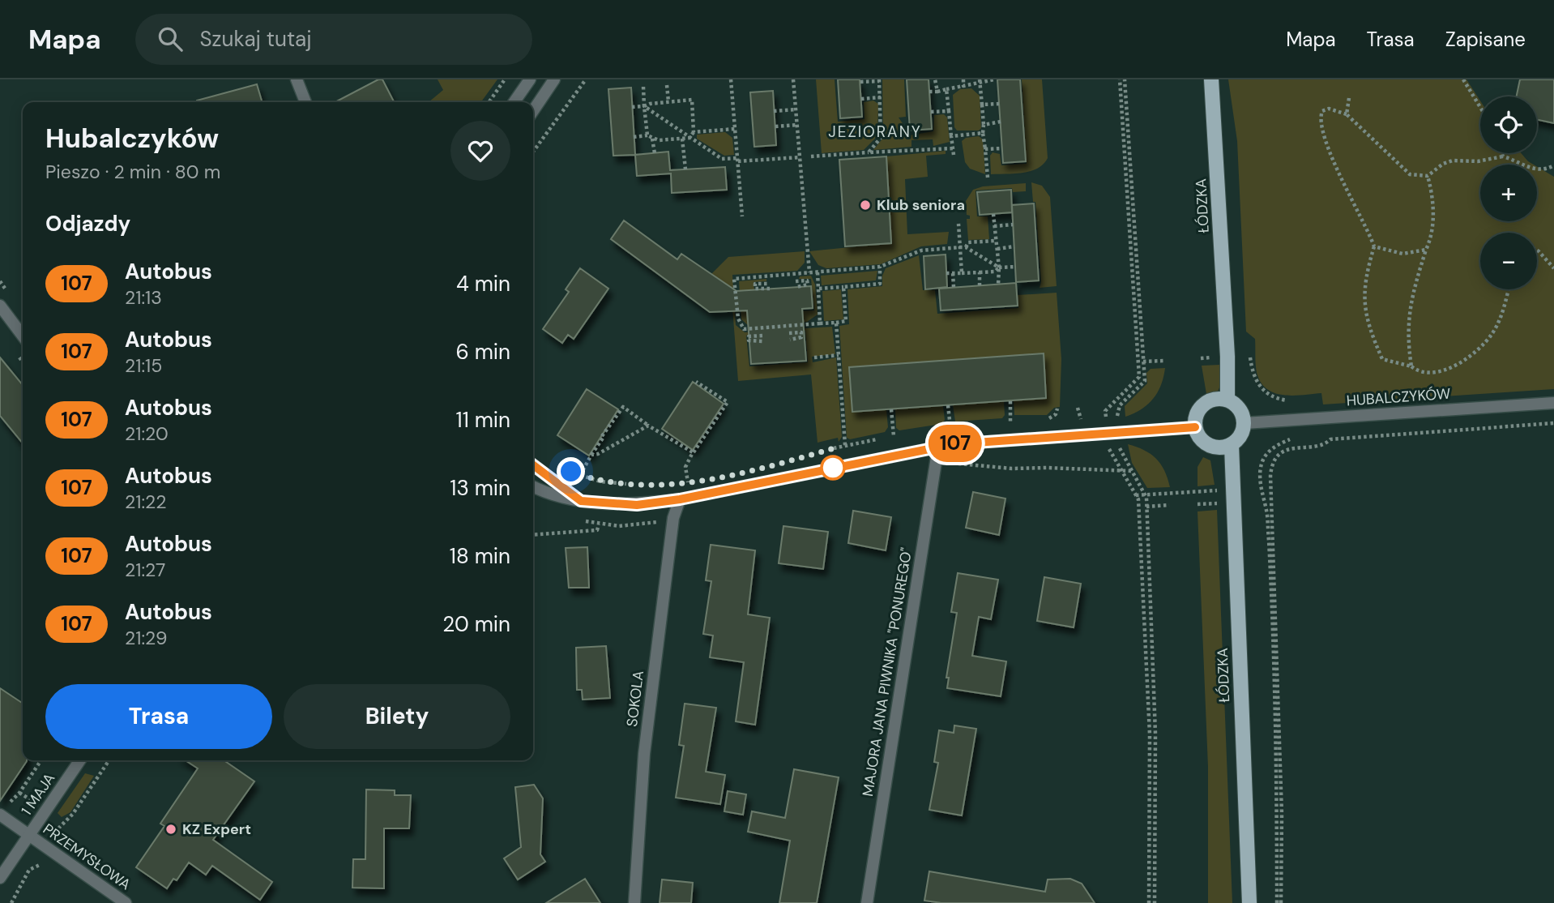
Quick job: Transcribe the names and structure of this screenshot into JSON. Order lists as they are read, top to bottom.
{
  "streets": {
    "main road": ["ŁÓDZKA"],
    "street": [
      "HUBALCZYKÓW",
      "MAJORA JANA PIWNIKA \"PONUREGO\"",
      "SOKOLA",
      "1 MAJA",
      "PRZEMYSŁOWA"
    ]
  },
  "crossings": [
    ["ŁÓDZKA", "HUBALCZYKÓW"],
    ["1 MAJA", "PRZEMYSŁOWA"]
  ],
  "districts": ["JEZIORANY"],
  "places": ["Klub seniora", "KZ Expert"],
  "lines": ["bus line 107"],
  "page": {
    "header": "Mapa",
    "search": "Szukaj tutaj",
    "nav": ["Mapa", "Trasa", "Zapisane"],
    "on_map": "107",
    "map_buttons": ["+", "−"],
    "heading": [
      ["Hubalczyków", "Pieszo · 2 min · 80 m"],
      "Odjazdy"
    ],
    "list": [
      {
        "mark": "107",
        "name": "Autobus",
        "note": "21:13",
        "value": "4 min"
      },
      {
        "mark": "107",
        "name": "Autobus",
        "note": "21:15",
        "value": "6 min"
      },
      {
        "mark": "107",
        "name": "Autobus",
        "note": "21:20",
        "value": "11 min"
      },
      {
        "mark": "107",
        "name": "Autobus",
        "note": "21:22",
        "value": "13 min"
      },
      {
        "mark": "107",
        "name": "Autobus",
        "note": "21:27",
        "value": "18 min"
      },
      {
        "mark": "107",
        "name": "Autobus",
        "note": "21:29",
        "value": "20 min"
      }
    ],
    "buttons": ["Trasa", "Bilety"]
  }
}
